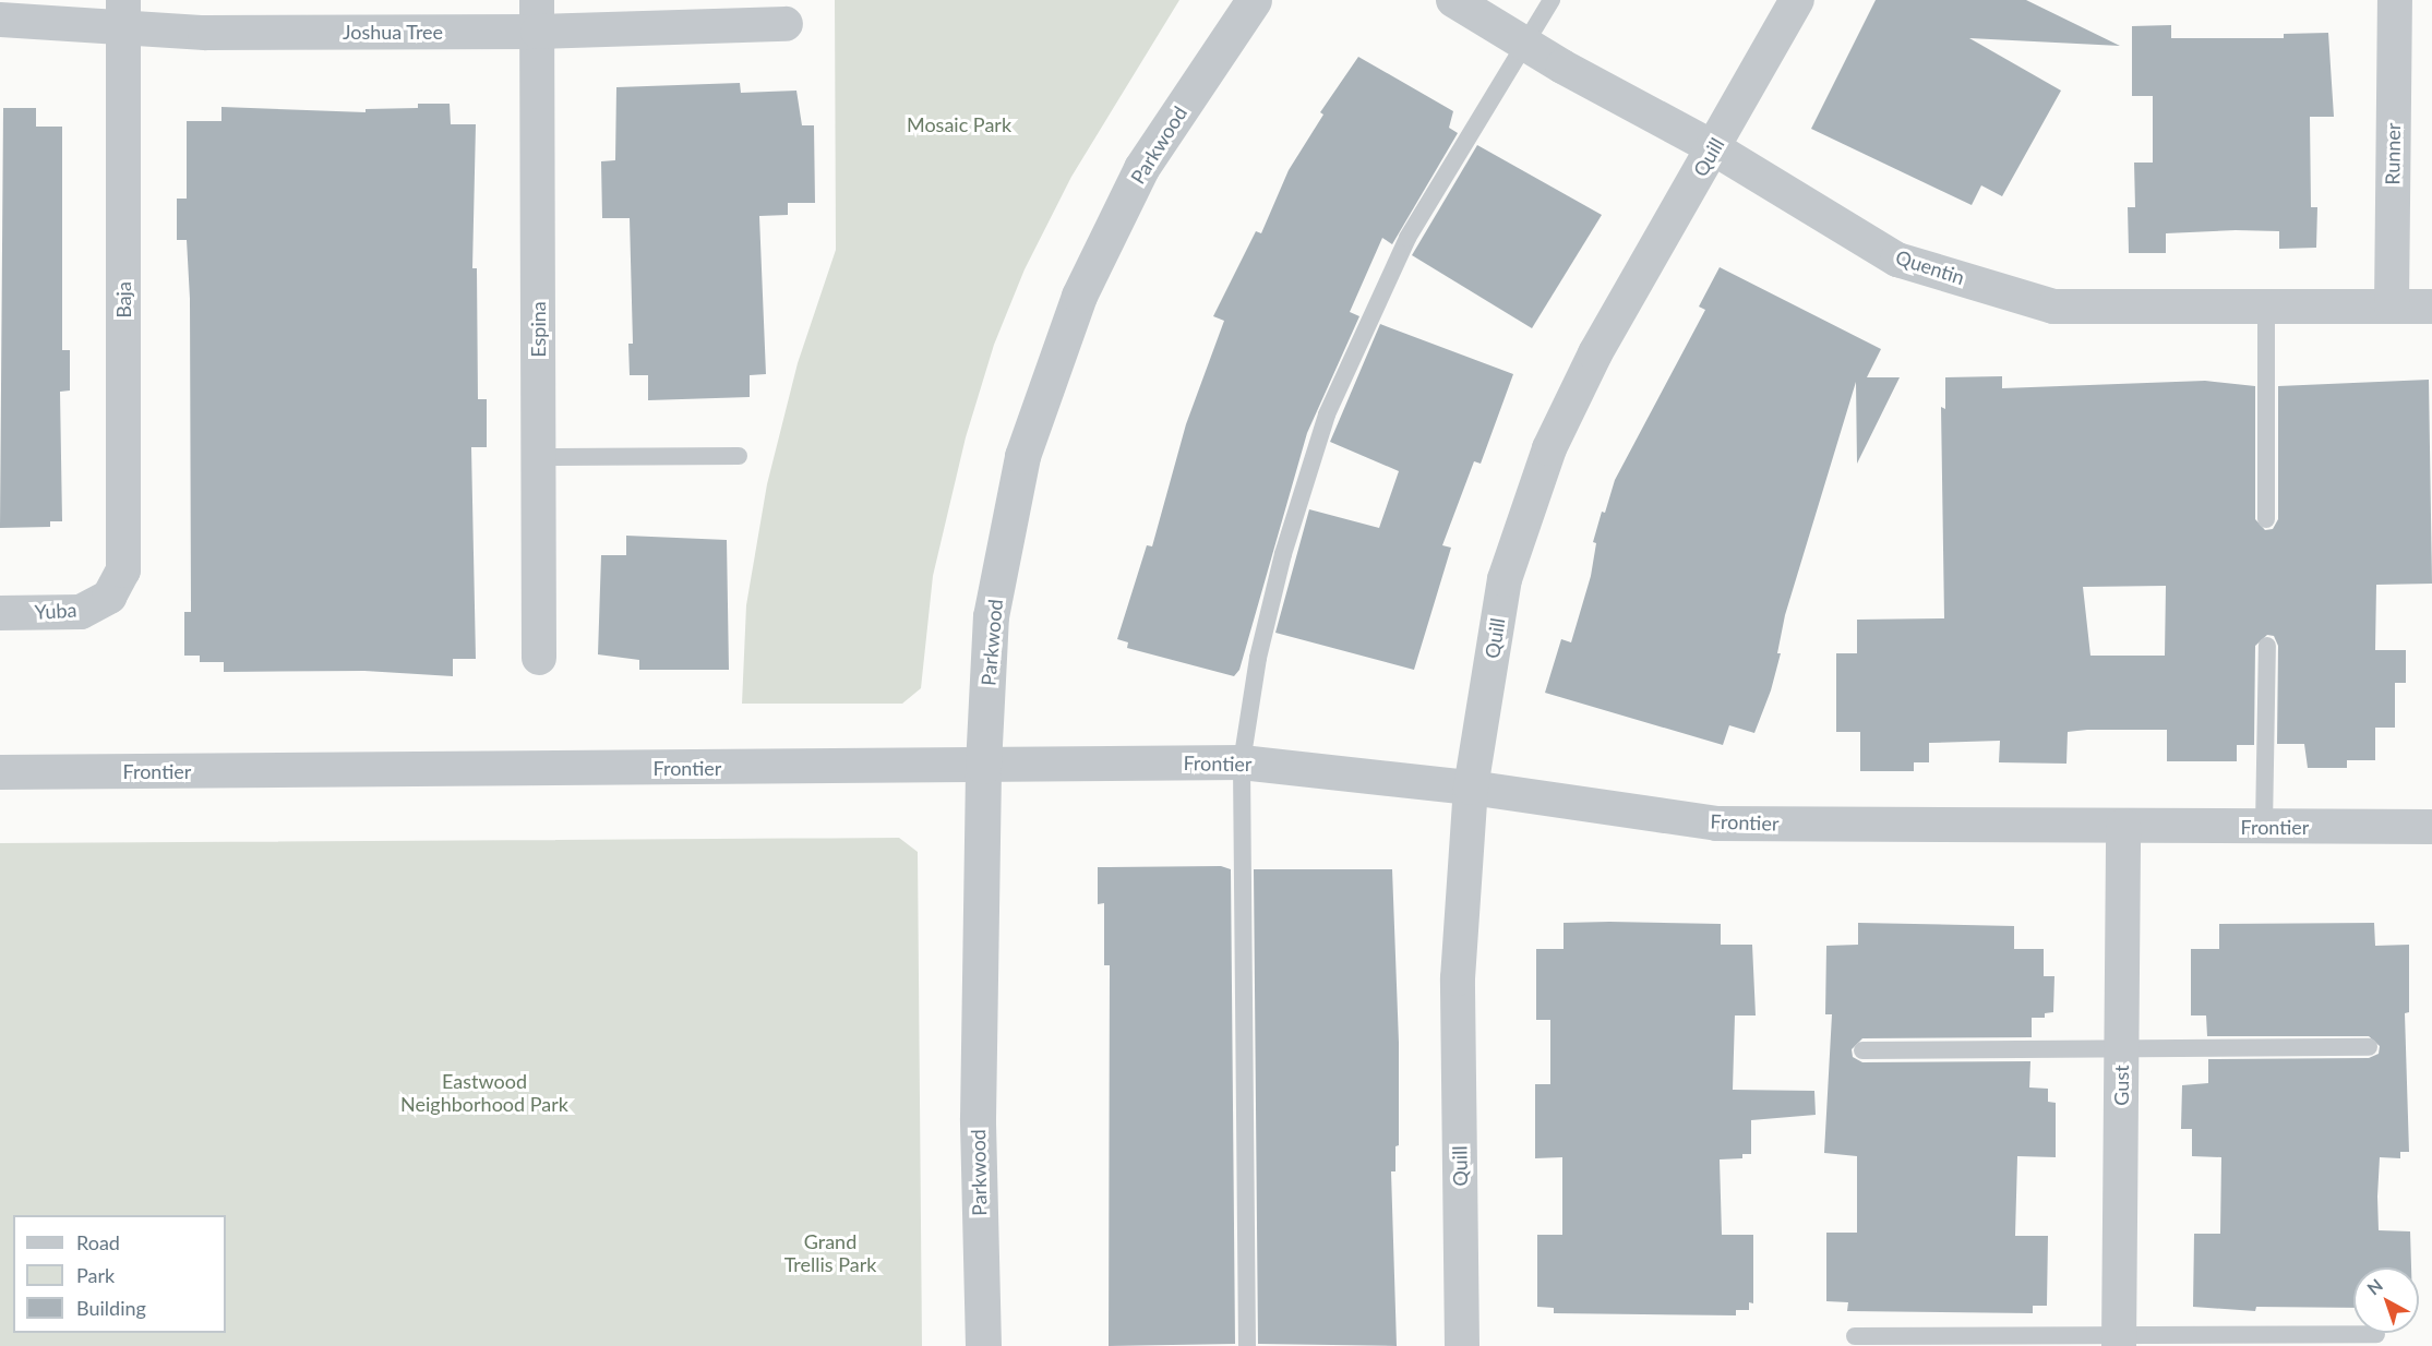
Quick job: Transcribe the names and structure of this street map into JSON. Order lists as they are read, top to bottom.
{
  "streets": {
    "street": [
      "Joshua Tree",
      "Parkwood",
      "Runner",
      "Quill",
      "Quentin",
      "Baja",
      "Espina",
      "Yuba",
      "Frontier",
      "Gust"
    ]
  },
  "crossings": [
    ["Joshua Tree", "Baja"],
    ["Joshua Tree", "Espina"],
    ["Parkwood", "Frontier"],
    ["Runner", "Quentin"],
    ["Quill", "Quentin"],
    ["Quill", "Frontier"],
    ["Baja", "Yuba"],
    ["Frontier", "Gust"]
  ],
  "parks": ["Mosaic Park", "Eastwood Neighborhood Park", "Grand Trellis Park"],
  "legend": ["Road", "Park", "Building"],
  "north": "top left"
}
